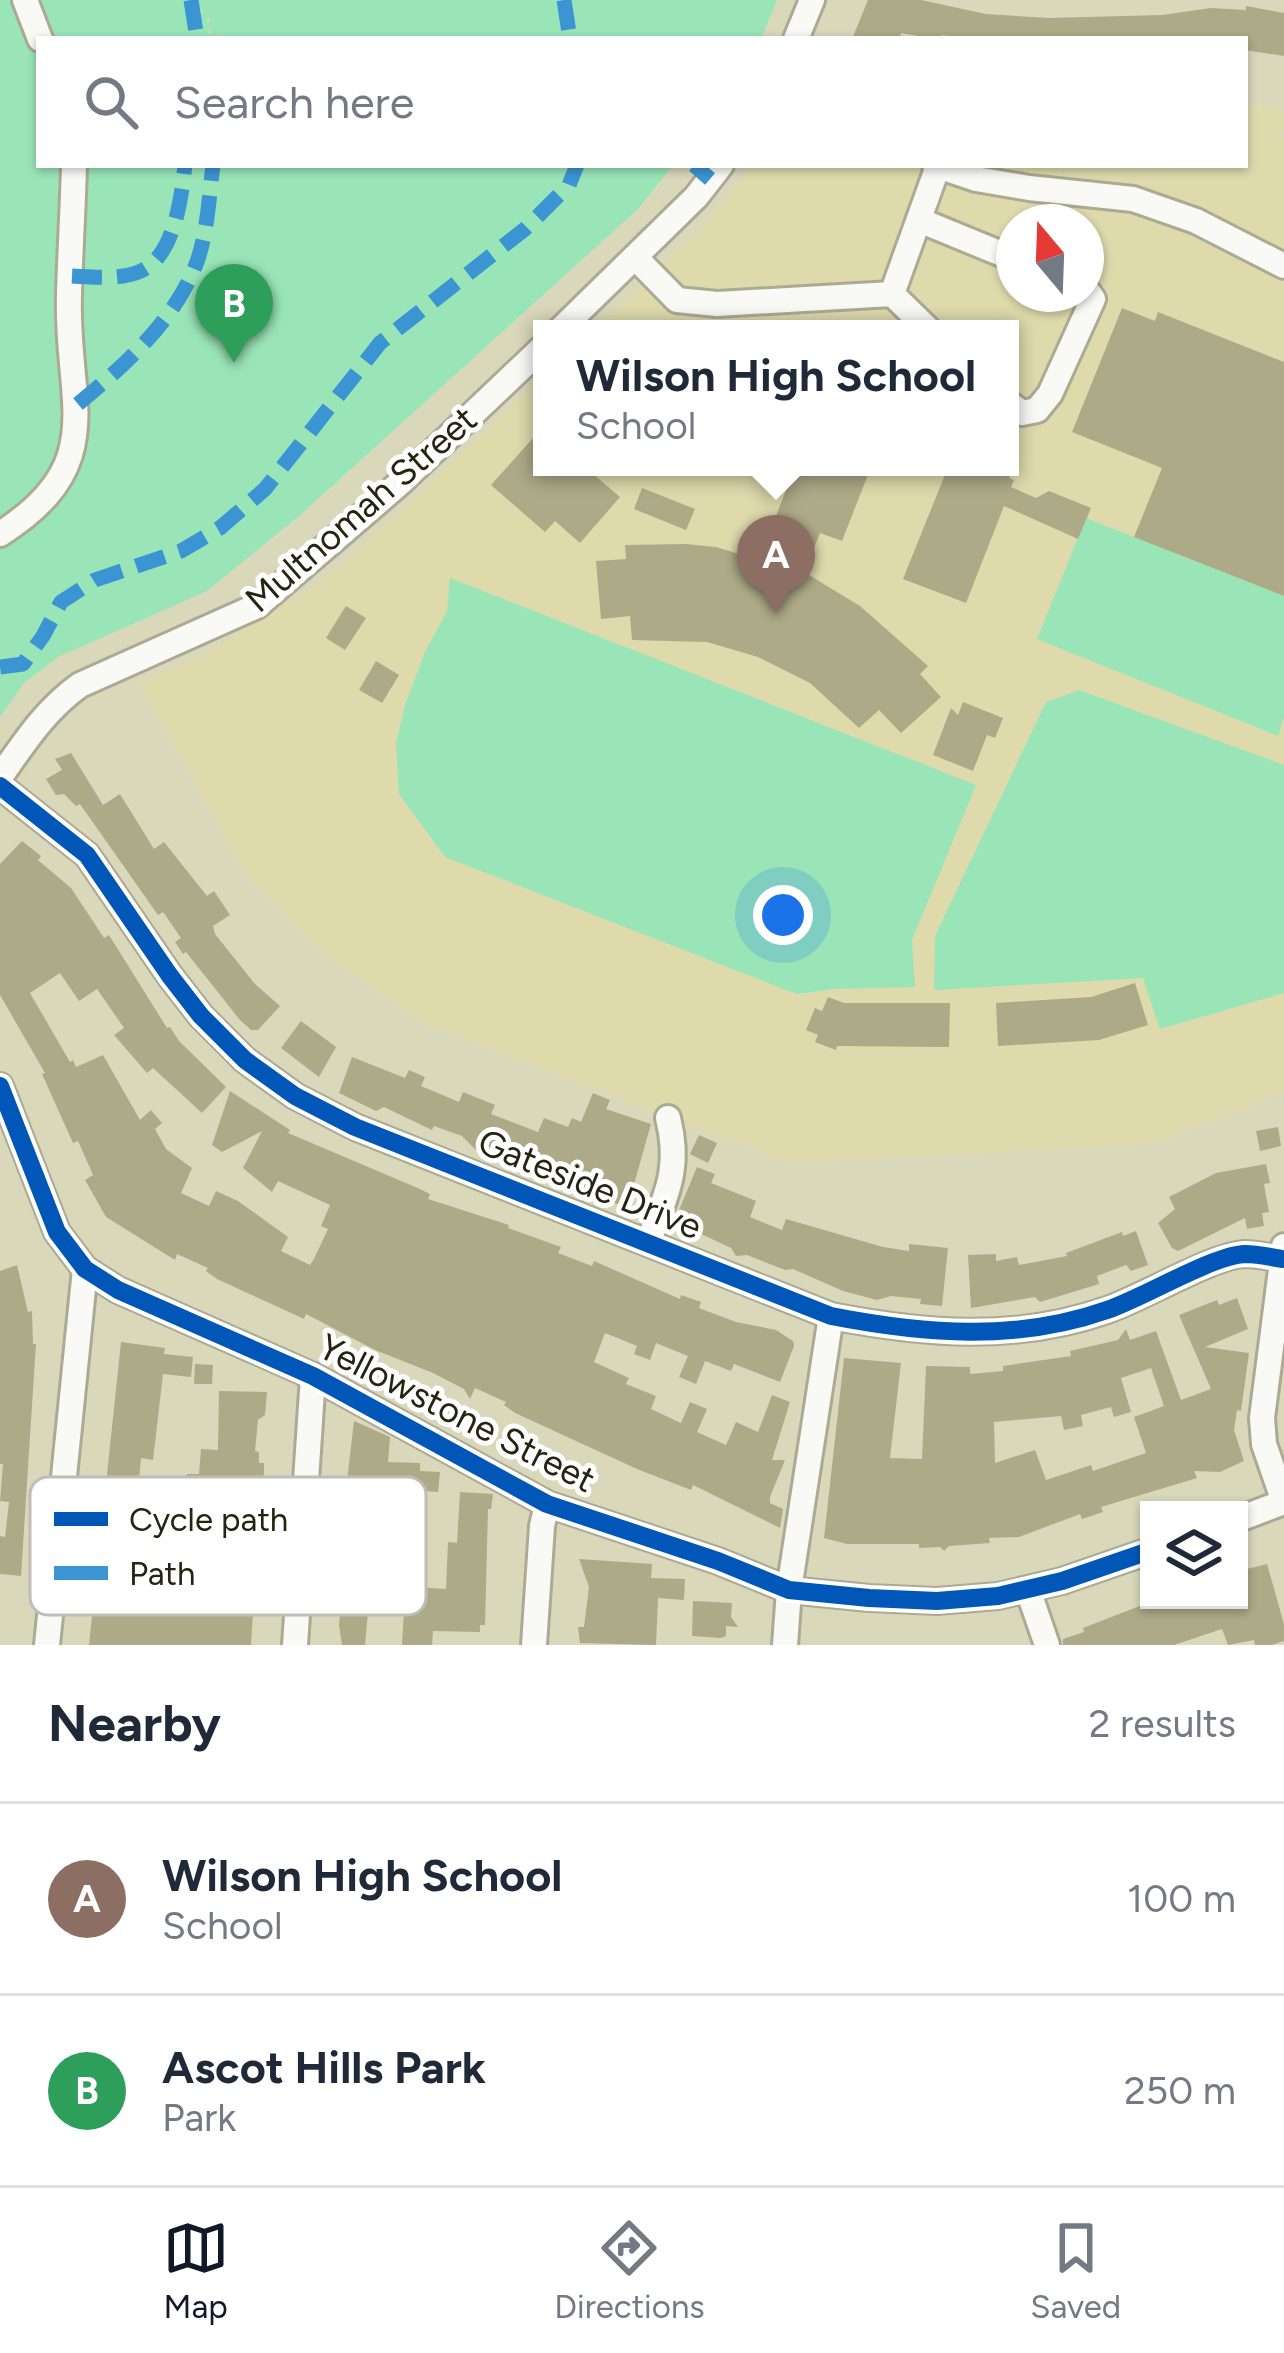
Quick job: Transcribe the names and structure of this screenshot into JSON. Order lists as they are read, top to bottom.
{
  "streets": {
    "street": ["Multnomah Street", "Gateside Drive", "Yellowstone Street"]
  },
  "crossings": [
    ["Multnomah Street", "Gateside Drive"]
  ],
  "legend": ["Cycle path", "Path"],
  "north": "top",
  "page": {
    "search": "Search here",
    "pins": ["B", "A"],
    "popup": ["Wilson High School", "School"],
    "heading": ["Nearby", "2 results"],
    "list": [
      {
        "mark": "A",
        "name": "Wilson High School",
        "note": "School",
        "value": "100 m"
      },
      {
        "mark": "B",
        "name": "Ascot Hills Park",
        "note": "Park",
        "value": "250 m"
      }
    ],
    "nav": ["Map", "Directions", "Saved"]
  }
}
